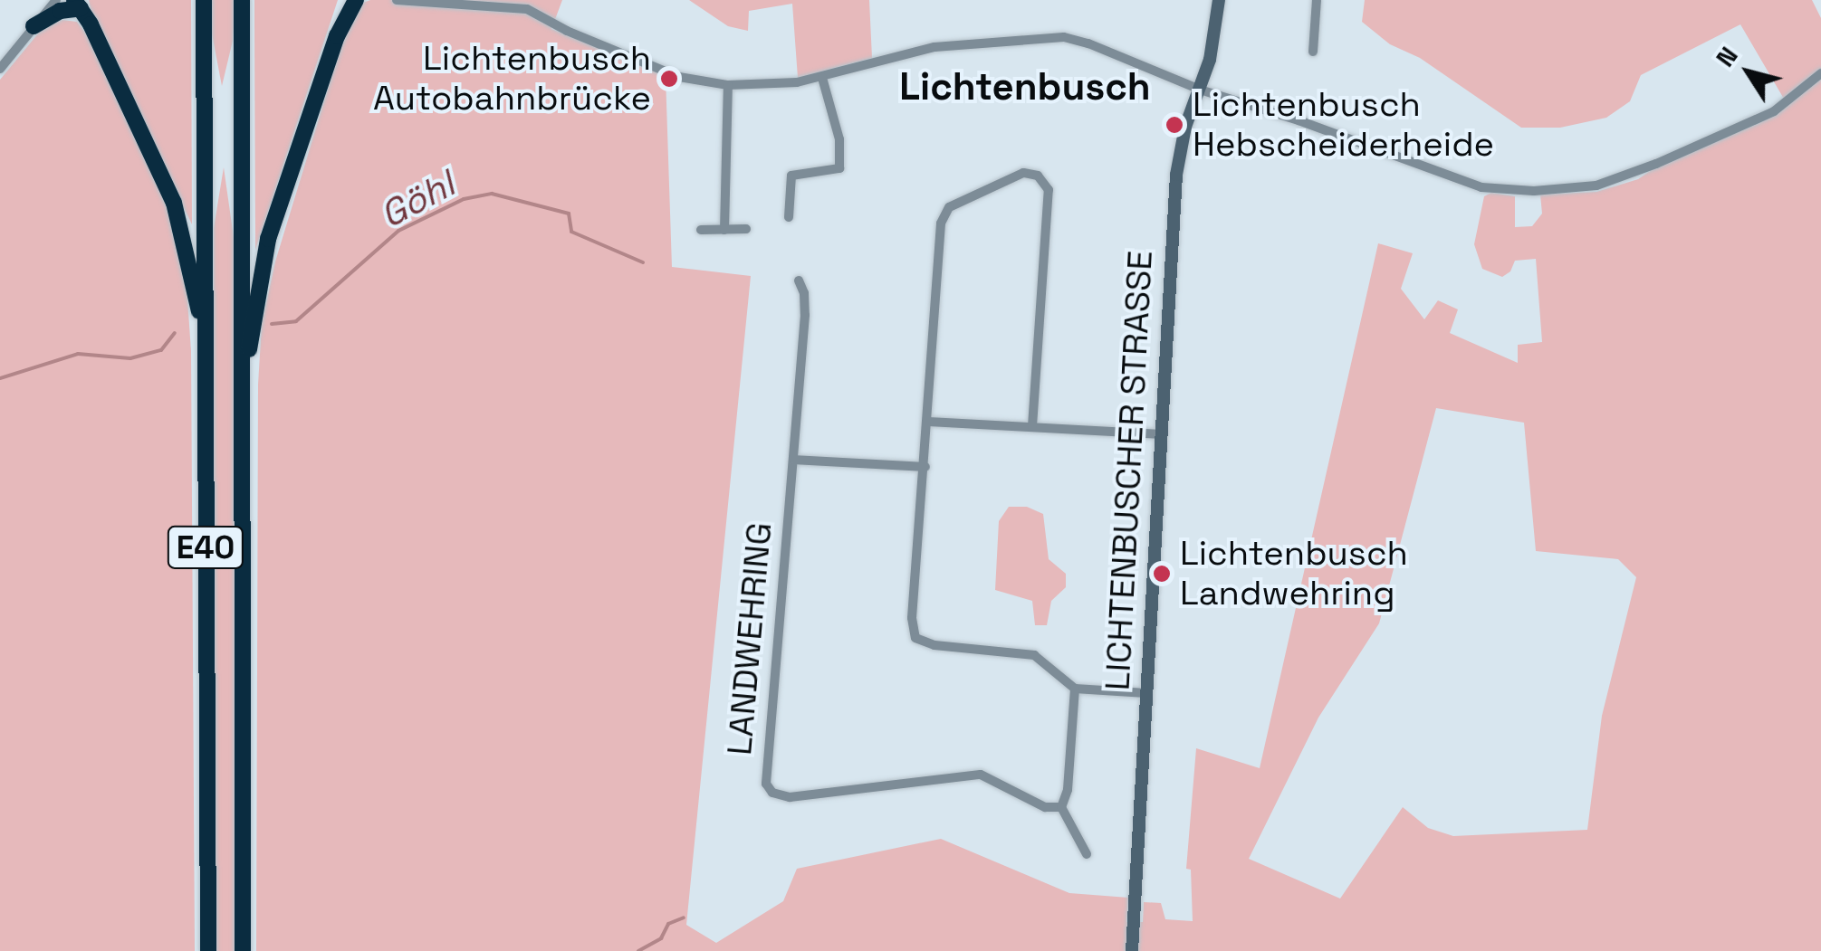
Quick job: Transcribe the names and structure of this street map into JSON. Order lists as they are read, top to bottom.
{
  "streets": {
    "highway": ["E40"],
    "street": ["LICHTENBUSCHER STRASSE", "LANDWEHRING"]
  },
  "districts": ["Lichtenbusch"],
  "water": ["Göhl"],
  "places": ["Lichtenbusch Autobahnbrücke", "Lichtenbusch Hebscheiderheide", "Lichtenbusch Landwehring"],
  "north": "top left"
}
